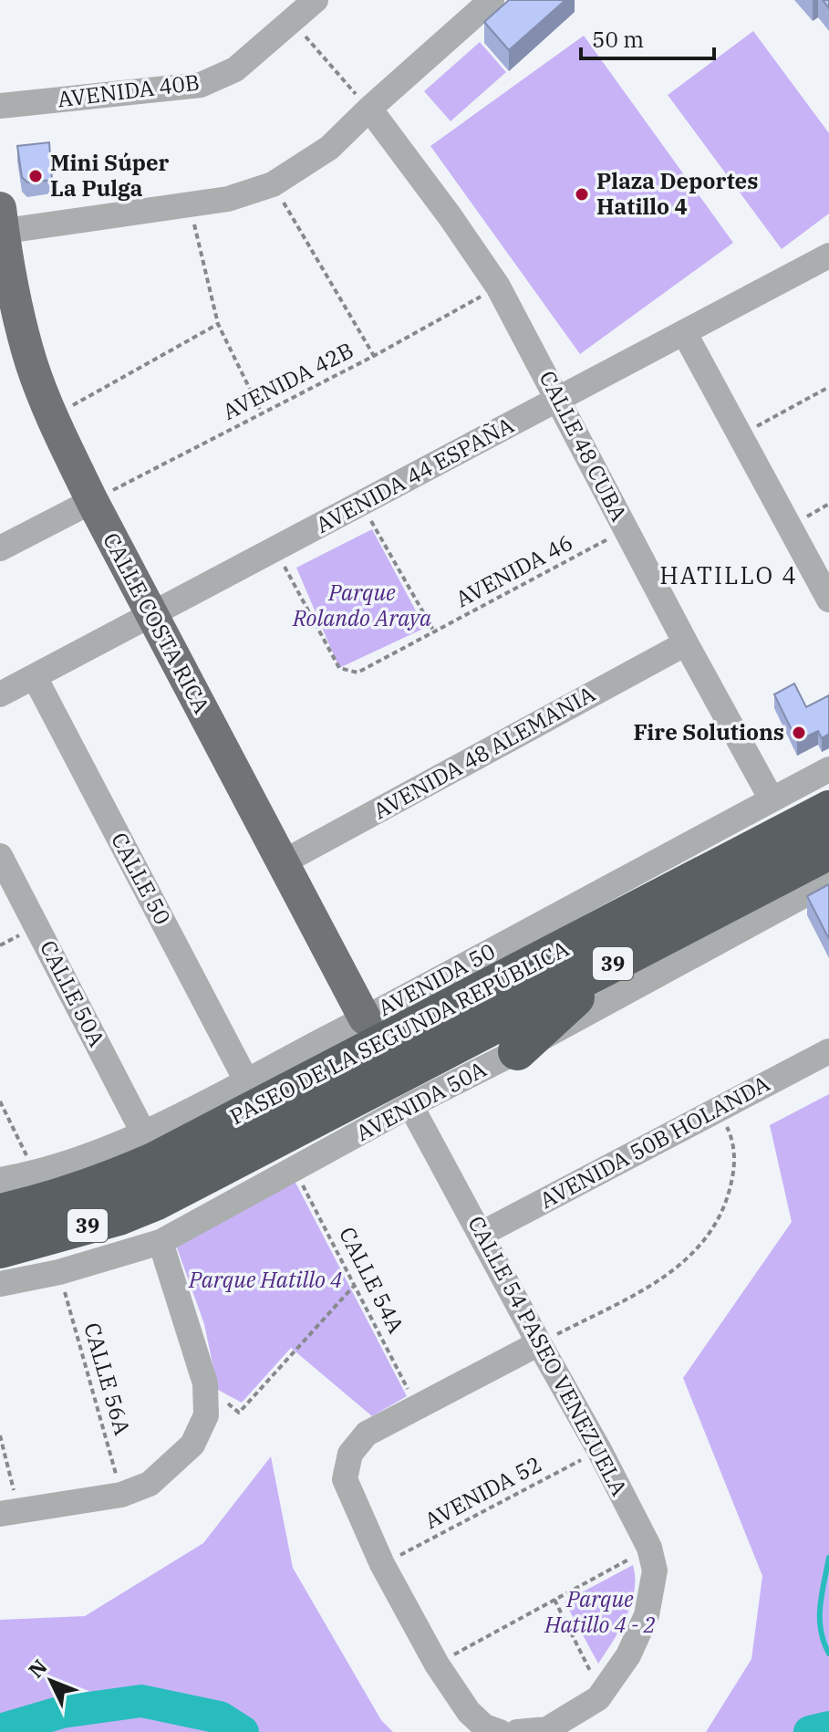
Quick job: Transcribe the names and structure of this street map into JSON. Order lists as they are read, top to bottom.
{
  "streets": {
    "highway": ["39", "PASEO DE LA SEGUNDA REPÚBLICA"],
    "main road": ["CALLE COSTA RICA"],
    "street": [
      "AVENIDA 40B",
      "CALLE 48 CUBA",
      "AVENIDA 44 ESPAÑA",
      "AVENIDA 48 ALEMANIA",
      "CALLE 50",
      "AVENIDA 50",
      "CALLE 50A",
      "AVENIDA 50A",
      "AVENIDA 50B HOLANDA",
      "CALLE 54 PASEO VENEZUELA"
    ],
    "path": [
      "AVENIDA 42B",
      "AVENIDA 46",
      "CALLE 54A",
      "CALLE 56A",
      "AVENIDA 52"
    ]
  },
  "crossings": [
    ["AVENIDA 42B", "CALLE 48 CUBA"],
    ["AVENIDA 42B", "CALLE COSTA RICA"],
    ["CALLE 48 CUBA", "AVENIDA 44 ESPAÑA"],
    ["CALLE 48 CUBA", "AVENIDA 46"],
    ["CALLE 48 CUBA", "AVENIDA 48 ALEMANIA"],
    ["CALLE 48 CUBA", "AVENIDA 50"],
    ["AVENIDA 44 ESPAÑA", "AVENIDA 46"],
    ["AVENIDA 44 ESPAÑA", "CALLE COSTA RICA"],
    ["AVENIDA 44 ESPAÑA", "CALLE 50"],
    ["CALLE COSTA RICA", "AVENIDA 48 ALEMANIA"],
    ["CALLE COSTA RICA", "AVENIDA 50"],
    ["CALLE 50", "AVENIDA 50"],
    ["AVENIDA 50", "CALLE 50A"],
    ["AVENIDA 50A", "CALLE 54A"],
    ["AVENIDA 50A", "CALLE 54 PASEO VENEZUELA"],
    ["AVENIDA 50A", "CALLE 56A"],
    ["AVENIDA 50B HOLANDA", "CALLE 54 PASEO VENEZUELA"],
    ["CALLE 54 PASEO VENEZUELA", "AVENIDA 52"]
  ],
  "districts": ["HATILLO 4"],
  "parks": ["Parque Rolando Araya", "Parque Hatillo 4", "Parque Hatillo 4 - 2"],
  "places": ["Mini Súper La Pulga", "Plaza Deportes Hatillo 4", "Fire Solutions"],
  "scale_bar": "50 m",
  "north": "top left"
}
